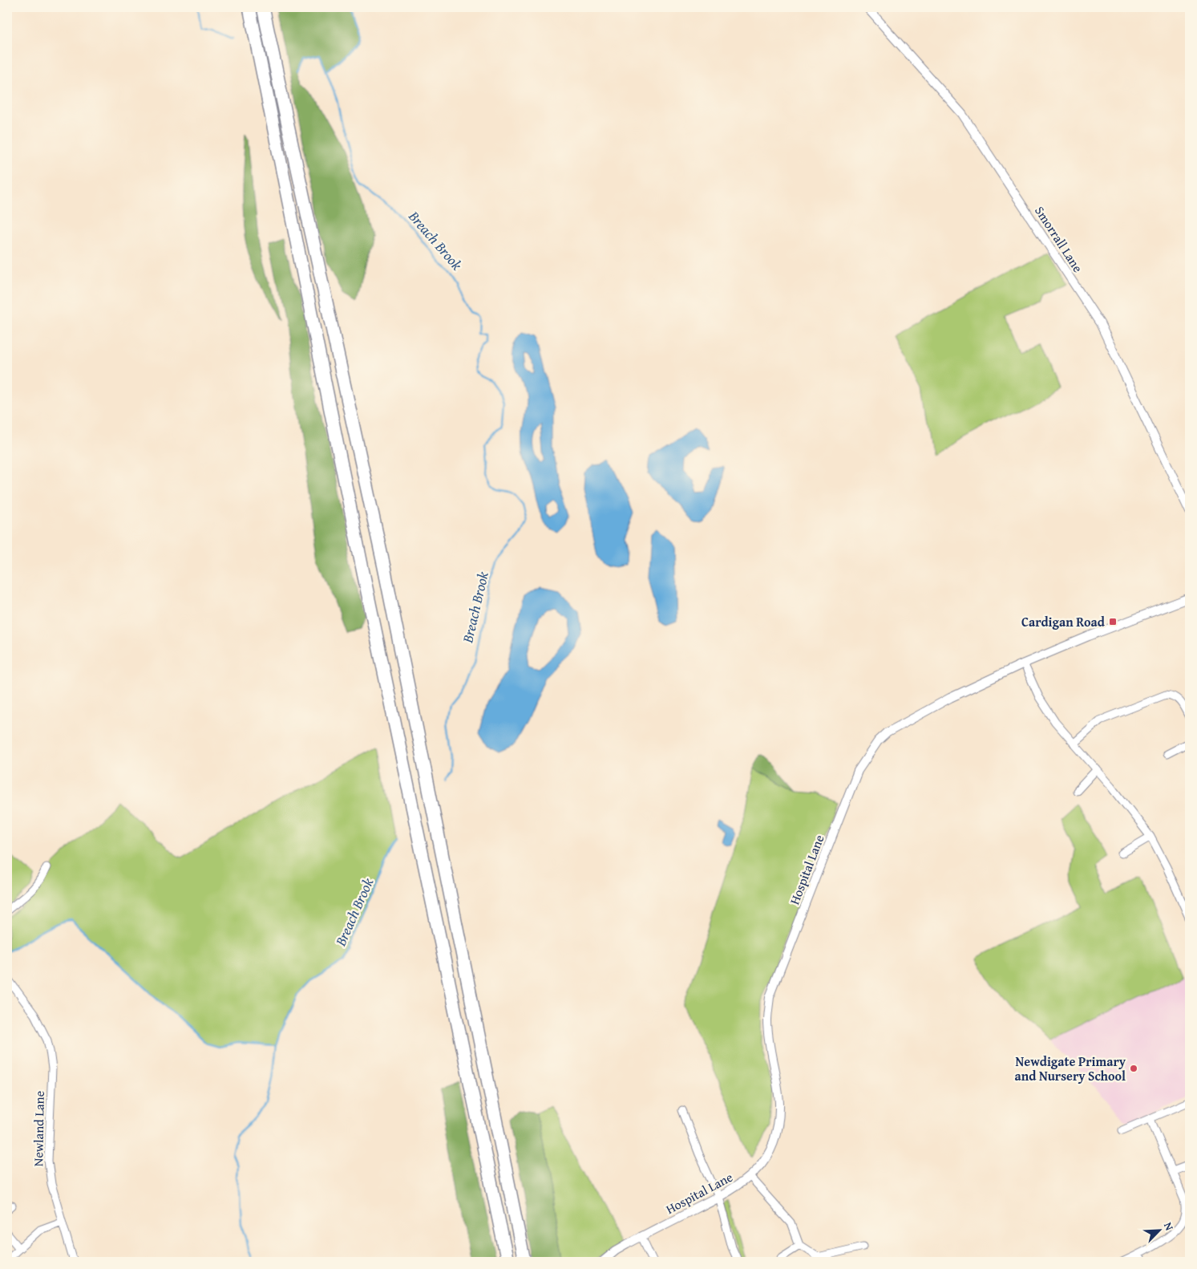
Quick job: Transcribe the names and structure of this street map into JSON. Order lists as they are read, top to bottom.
{
  "streets": {
    "street": ["Smorrall Lane", "Hospital Lane", "Newland Lane"]
  },
  "water": ["Breach Brook"],
  "places": {
    "transit": ["Cardigan Road"],
    "other": ["Newdigate Primary and Nursery School"]
  },
  "north": "top right"
}
